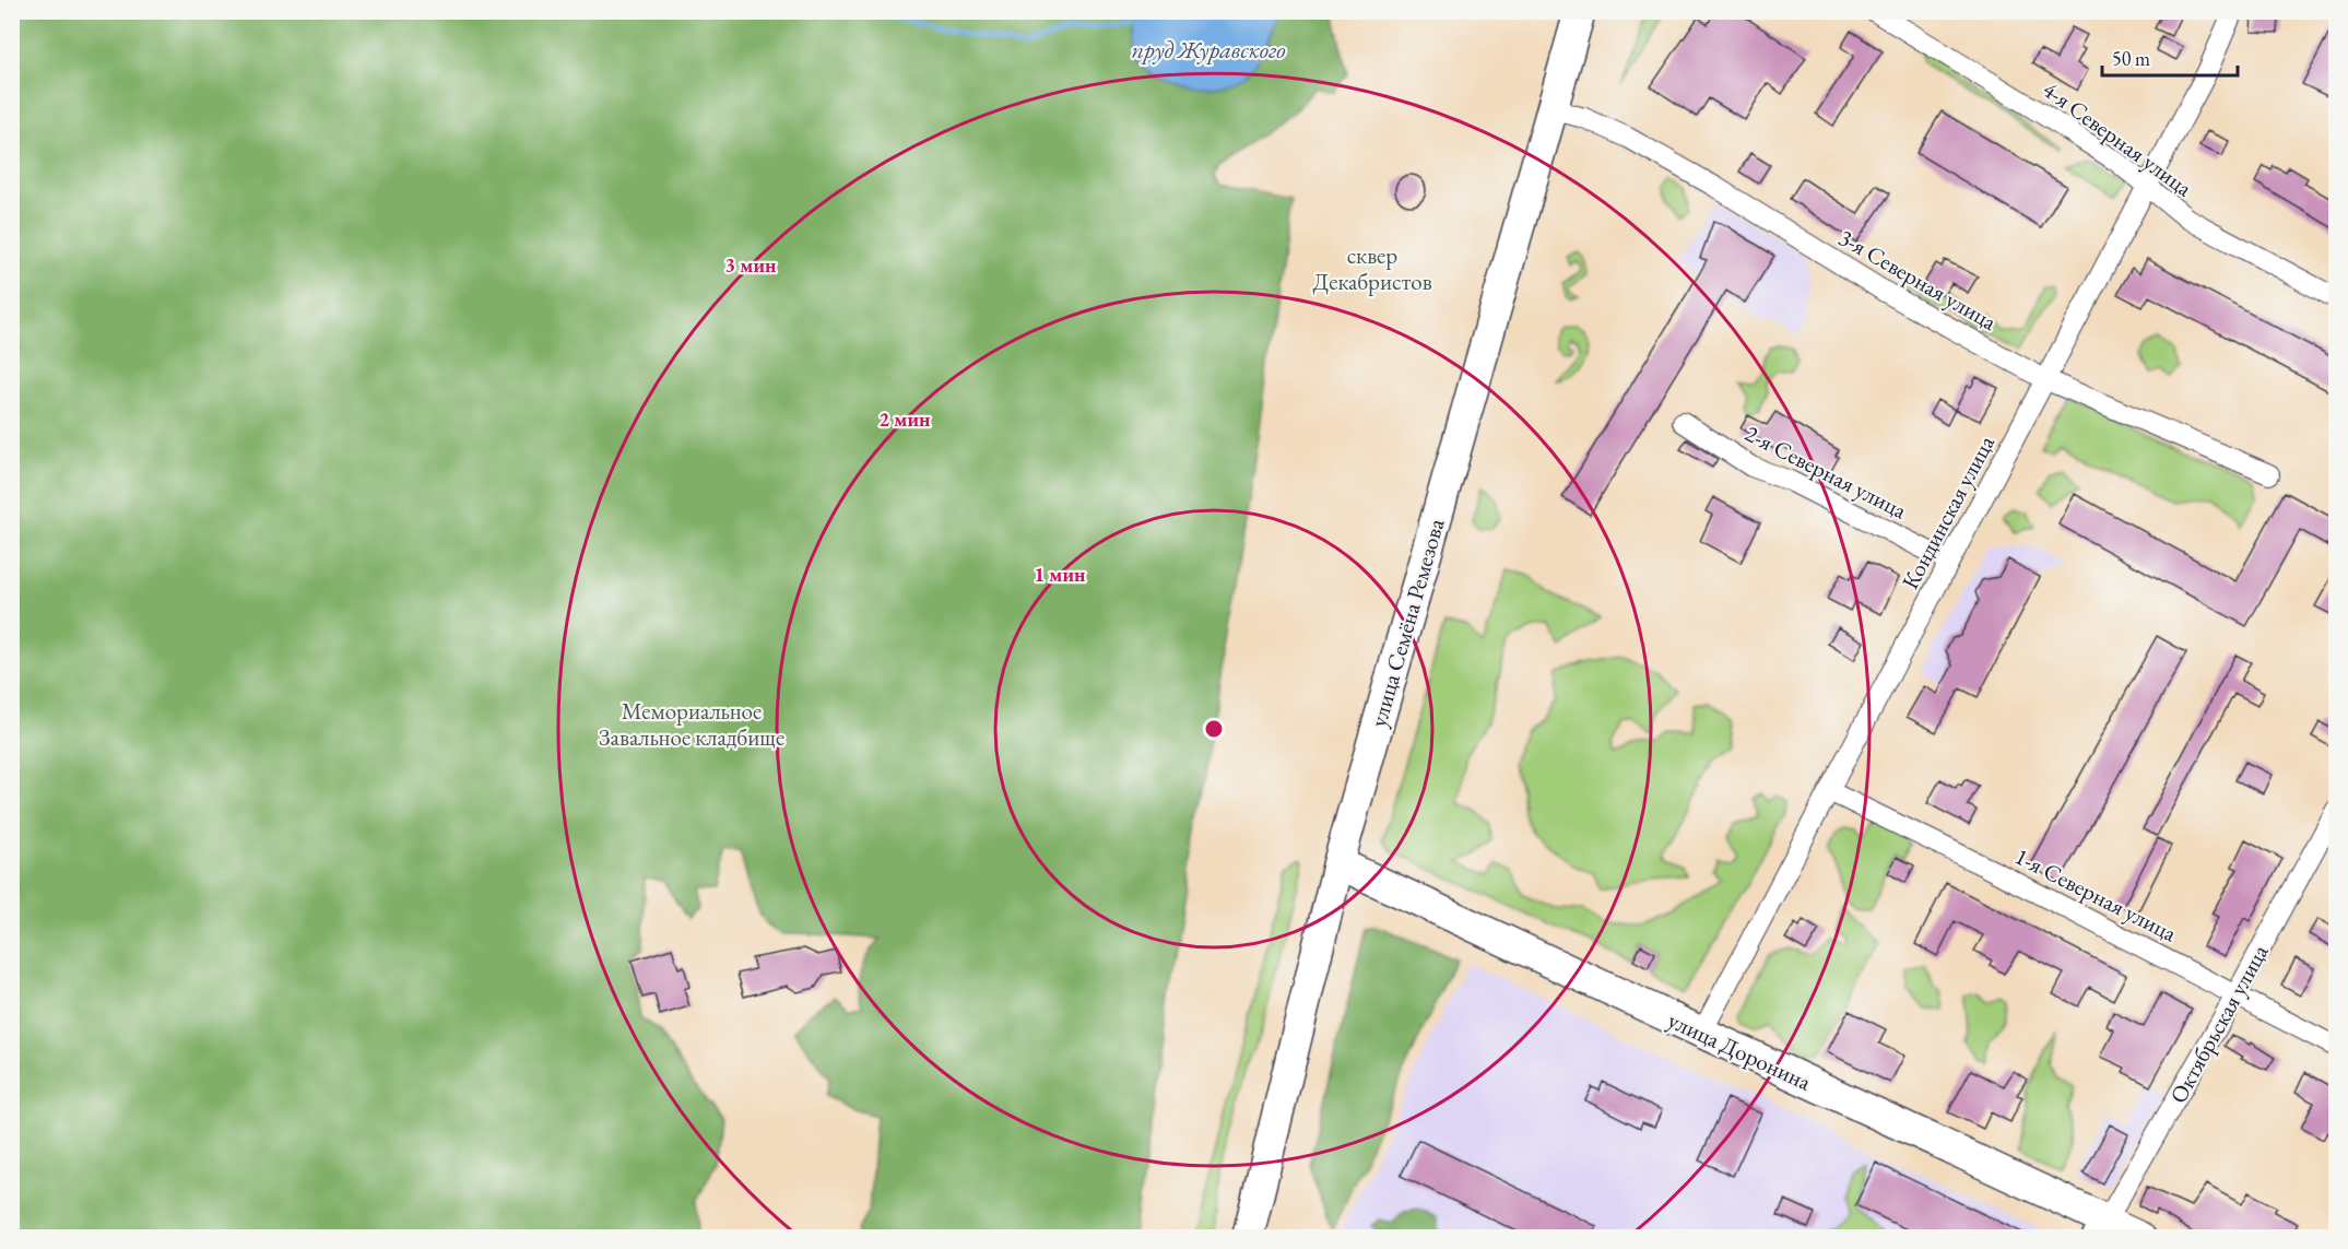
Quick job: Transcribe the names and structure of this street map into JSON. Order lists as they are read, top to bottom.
{
  "streets": {
    "main road": ["улица Семёна Ремезова", "улица Доронина"],
    "street": [
      "4-я Северная улица",
      "3-я Северная улица",
      "2-я Северная улица",
      "Кондинская улица",
      "1-я Северная улица",
      "Октябрьская улица"
    ]
  },
  "crossings": [
    ["4-я Северная улица", "Кондинская улица"],
    ["3-я Северная улица", "Кондинская улица"],
    ["3-я Северная улица", "улица Семёна Ремезова"],
    ["2-я Северная улица", "Кондинская улица"],
    ["Кондинская улица", "1-я Северная улица"],
    ["Кондинская улица", "улица Доронина"],
    ["улица Семёна Ремезова", "улица Доронина"],
    ["1-я Северная улица", "Октябрьская улица"],
    ["Октябрьская улица", "улица Доронина"]
  ],
  "water": ["пруд Журавского"],
  "parks": ["сквер Декабристов", "Мемориальное Завальное кладбище"],
  "scale_bar": "50 m",
  "rings": ["3 мин", "2 мин", "1 мин"]
}
